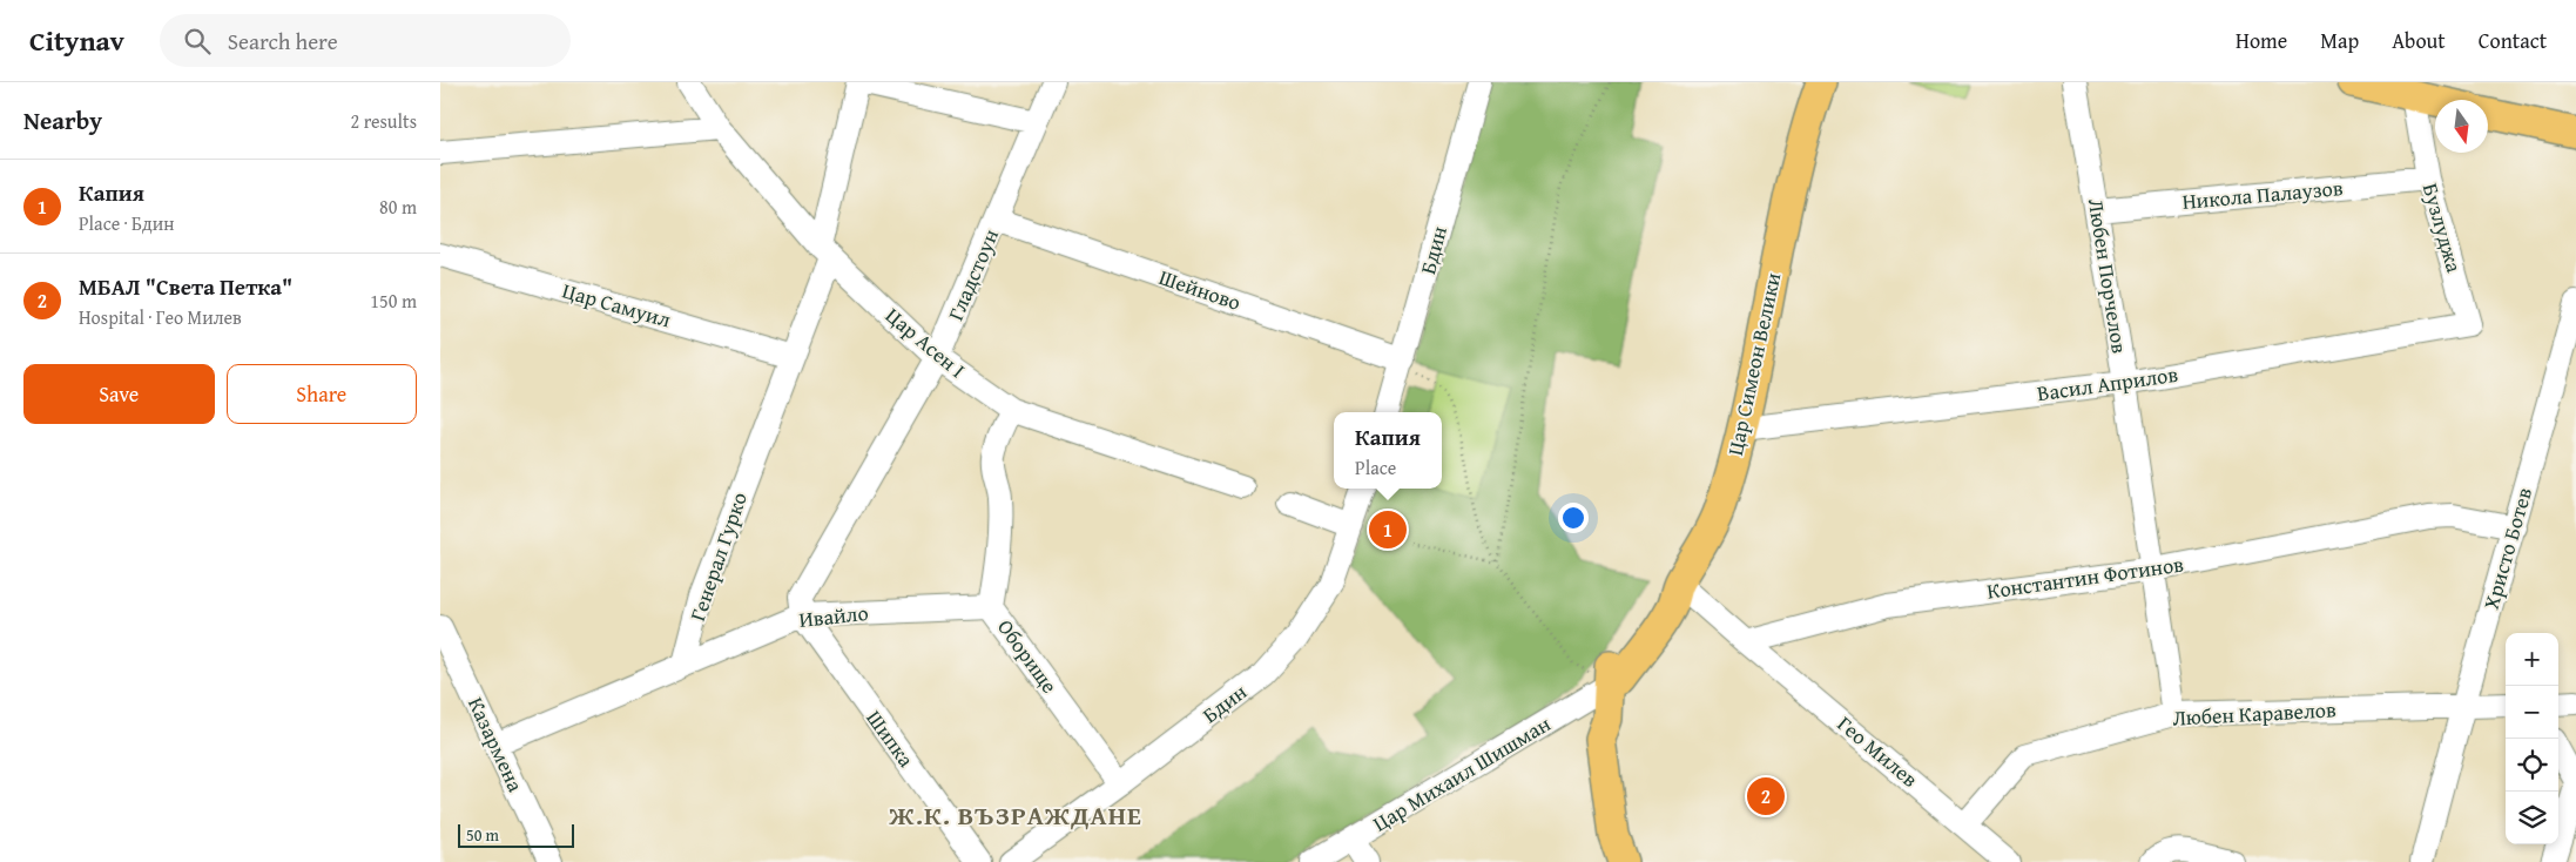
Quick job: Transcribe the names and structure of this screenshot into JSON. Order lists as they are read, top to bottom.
{
  "streets": {
    "main road": ["Цар Симеон Велики"],
    "street": [
      "Никола Палаузов",
      "Бузлуджа",
      "Бдин",
      "Гладстоун",
      "Любен Порчелов",
      "Шейново",
      "Цар Самуил",
      "Цар Асен I",
      "Васил Априлов",
      "Христо Ботев",
      "Генерал Гурко",
      "Константин Фотинов",
      "Ивайло",
      "Оборище",
      "Любен Каравелов",
      "Шипка",
      "Казармена",
      "Гео Милев",
      "Цар Михаил Шишман"
    ]
  },
  "crossings": [
    ["Никола Палаузов", "Бузлуджа"],
    ["Никола Палаузов", "Любен Порчелов"],
    ["Бузлуджа", "Васил Априлов"],
    ["Бдин", "Шейново"],
    ["Бдин", "Оборище"],
    ["Гладстоун", "Шейново"],
    ["Гладстоун", "Цар Асен I"],
    ["Гладстоун", "Ивайло"],
    ["Гладстоун", "Шипка"],
    ["Любен Порчелов", "Васил Априлов"],
    ["Любен Порчелов", "Константин Фотинов"],
    ["Любен Порчелов", "Любен Каравелов"],
    ["Цар Самуил", "Генерал Гурко"],
    ["Цар Асен I", "Генерал Гурко"],
    ["Цар Асен I", "Оборище"],
    ["Цар Симеон Велики", "Васил Априлов"],
    ["Цар Симеон Велики", "Цар Михаил Шишман"],
    ["Христо Ботев", "Константин Фотинов"],
    ["Христо Ботев", "Любен Каравелов"],
    ["Генерал Гурко", "Ивайло"],
    ["Константин Фотинов", "Гео Милев"],
    ["Ивайло", "Оборище"],
    ["Ивайло", "Шипка"],
    ["Любен Каравелов", "Гео Милев"]
  ],
  "districts": ["Ж.К. ВЪЗРАЖДАНЕ"],
  "scale_bar": "50 m",
  "north": "bottom",
  "page": {
    "header": "Citynav",
    "search": "Search here",
    "nav": [
      "Home",
      "Map",
      "About",
      "Contact"
    ],
    "heading": ["Nearby", "2 results"],
    "list": [
      {
        "mark": "1",
        "name": "Капия",
        "note": "Place · Бдин",
        "value": "80 m"
      },
      {
        "mark": "2",
        "name": "МБАЛ \"Света Петка\"",
        "note": "Hospital · Гео Милев",
        "value": "150 m"
      }
    ],
    "buttons": ["Save", "Share"],
    "popup": ["Капия", "Place"],
    "pins": ["1", "2"],
    "map_buttons": ["+", "−"],
    "scale": "50 m"
  }
}
